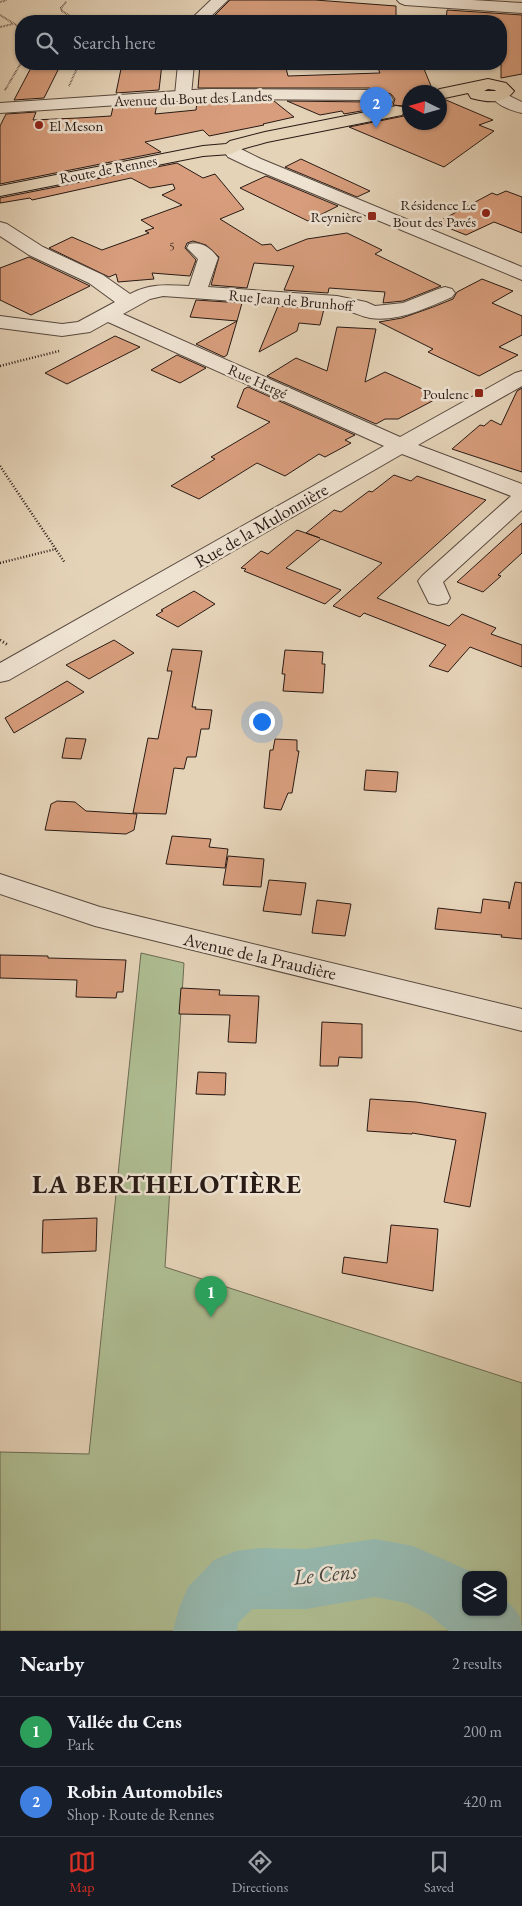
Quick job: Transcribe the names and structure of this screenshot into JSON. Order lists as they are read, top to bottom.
{
  "streets": {
    "main road": ["Route de Rennes"],
    "street": [
      "Avenue du Bout des Landes",
      "Rue Jean de Brunhoff",
      "Rue Hergé",
      "Rue de la Mulonnière",
      "Avenue de la Praudière"
    ]
  },
  "crossings": [
    ["Avenue du Bout des Landes", "Route de Rennes"],
    ["Rue Jean de Brunhoff", "Rue Hergé"],
    ["Rue Hergé", "Rue de la Mulonnière"]
  ],
  "districts": ["LA BERTHELOTIÈRE"],
  "water": ["Le Cens"],
  "places": {
    "other": ["El Meson", "Résidence Le Bout des Pavés"],
    "transit": ["Reynière", "Poulenc"]
  },
  "house_numbers": ["5"],
  "north": "left",
  "page": {
    "search": "Search here",
    "pins": ["2", "1"],
    "heading": ["Nearby", "2 results"],
    "list": [
      {
        "mark": "1",
        "name": "Vallée du Cens",
        "note": "Park",
        "value": "200 m"
      },
      {
        "mark": "2",
        "name": "Robin Automobiles",
        "note": "Shop · Route de Rennes",
        "value": "420 m"
      }
    ],
    "nav": ["Map", "Directions", "Saved"]
  }
}
